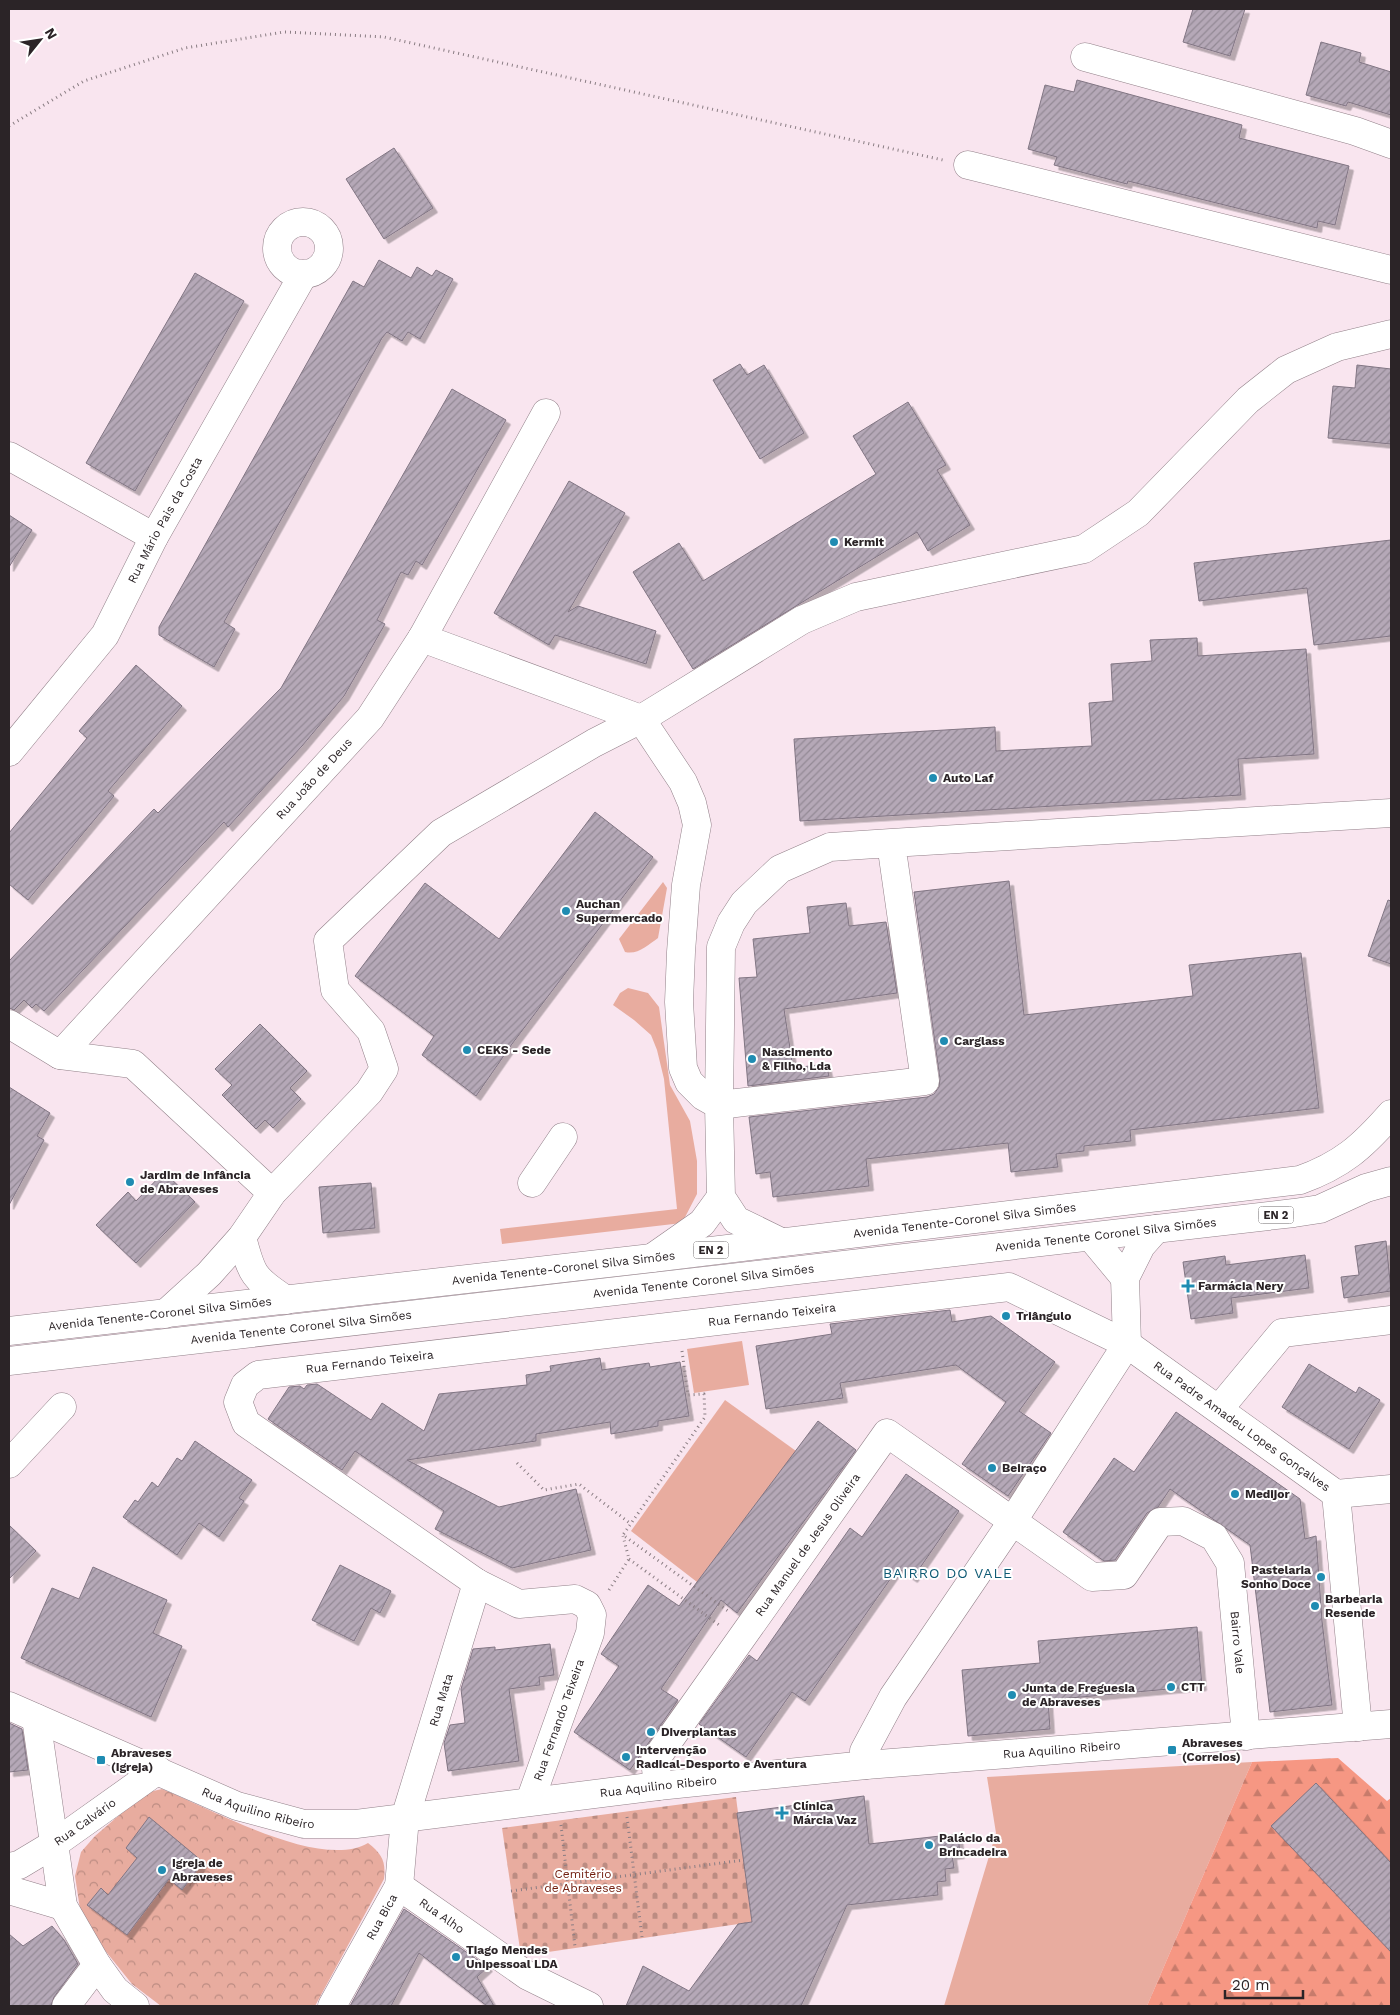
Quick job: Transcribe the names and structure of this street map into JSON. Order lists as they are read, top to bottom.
{
  "streets": {
    "street": [
      "Rua Mário Pais da Costa",
      "Rua João de Deus",
      "EN 2",
      "Avenida Tenente-Coronel Silva Simões",
      "Avenida Tenente Coronel Silva Simões",
      "Rua Fernando Teixeira",
      "Rua Padre Amadeu Lopes Gonçalves",
      "Rua Manuel de Jesus Oliveira",
      "Bairro Vale",
      "Rua Mata",
      "Rua Aquilino Ribeiro",
      "Rua Calvário",
      "Rua Bica",
      "Rua Alho"
    ]
  },
  "crossings": [
    ["Rua Fernando Teixeira", "Rua Padre Amadeu Lopes Gonçalves"],
    ["Rua Fernando Teixeira", "Rua Mata"],
    ["Rua Fernando Teixeira", "Rua Aquilino Ribeiro"],
    ["Rua Manuel de Jesus Oliveira", "Bairro Vale"],
    ["Rua Manuel de Jesus Oliveira", "Rua Aquilino Ribeiro"],
    ["Bairro Vale", "Rua Aquilino Ribeiro"],
    ["Rua Mata", "Rua Aquilino Ribeiro"],
    ["Rua Mata", "Rua Bica"],
    ["Rua Aquilino Ribeiro", "Rua Calvário"],
    ["Rua Aquilino Ribeiro", "Rua Bica"],
    ["Rua Bica", "Rua Alho"]
  ],
  "districts": ["BAIRRO DO VALE"],
  "parks": ["Cemitério de Abraveses"],
  "places": {
    "other": [
      "Kermit",
      "Auto Laf",
      "Auchan Supermercado",
      "Carglass",
      "CEKS - Sede",
      "Nascimento & Filho, Lda",
      "Jardim de Infância de Abraveses",
      "Triângulo",
      "Beiraço",
      "Medijor",
      "Pastelaria Sonho Doce",
      "Barbearia Resende",
      "CTT",
      "Junta de Freguesia de Abraveses",
      "Diverplantas",
      "Intervenção Radical-Desporto e Aventura",
      "Palácio da Brincadeira",
      "Igreja de Abraveses",
      "Tiago Mendes Unipessoal LDA"
    ],
    "health": ["Farmácia Nery", "Clínica Márcia Vaz"],
    "transit": ["Abraveses (Correios)", "Abraveses (Igreja)"]
  },
  "scale_bar": "20 m",
  "north": "top right"
}
